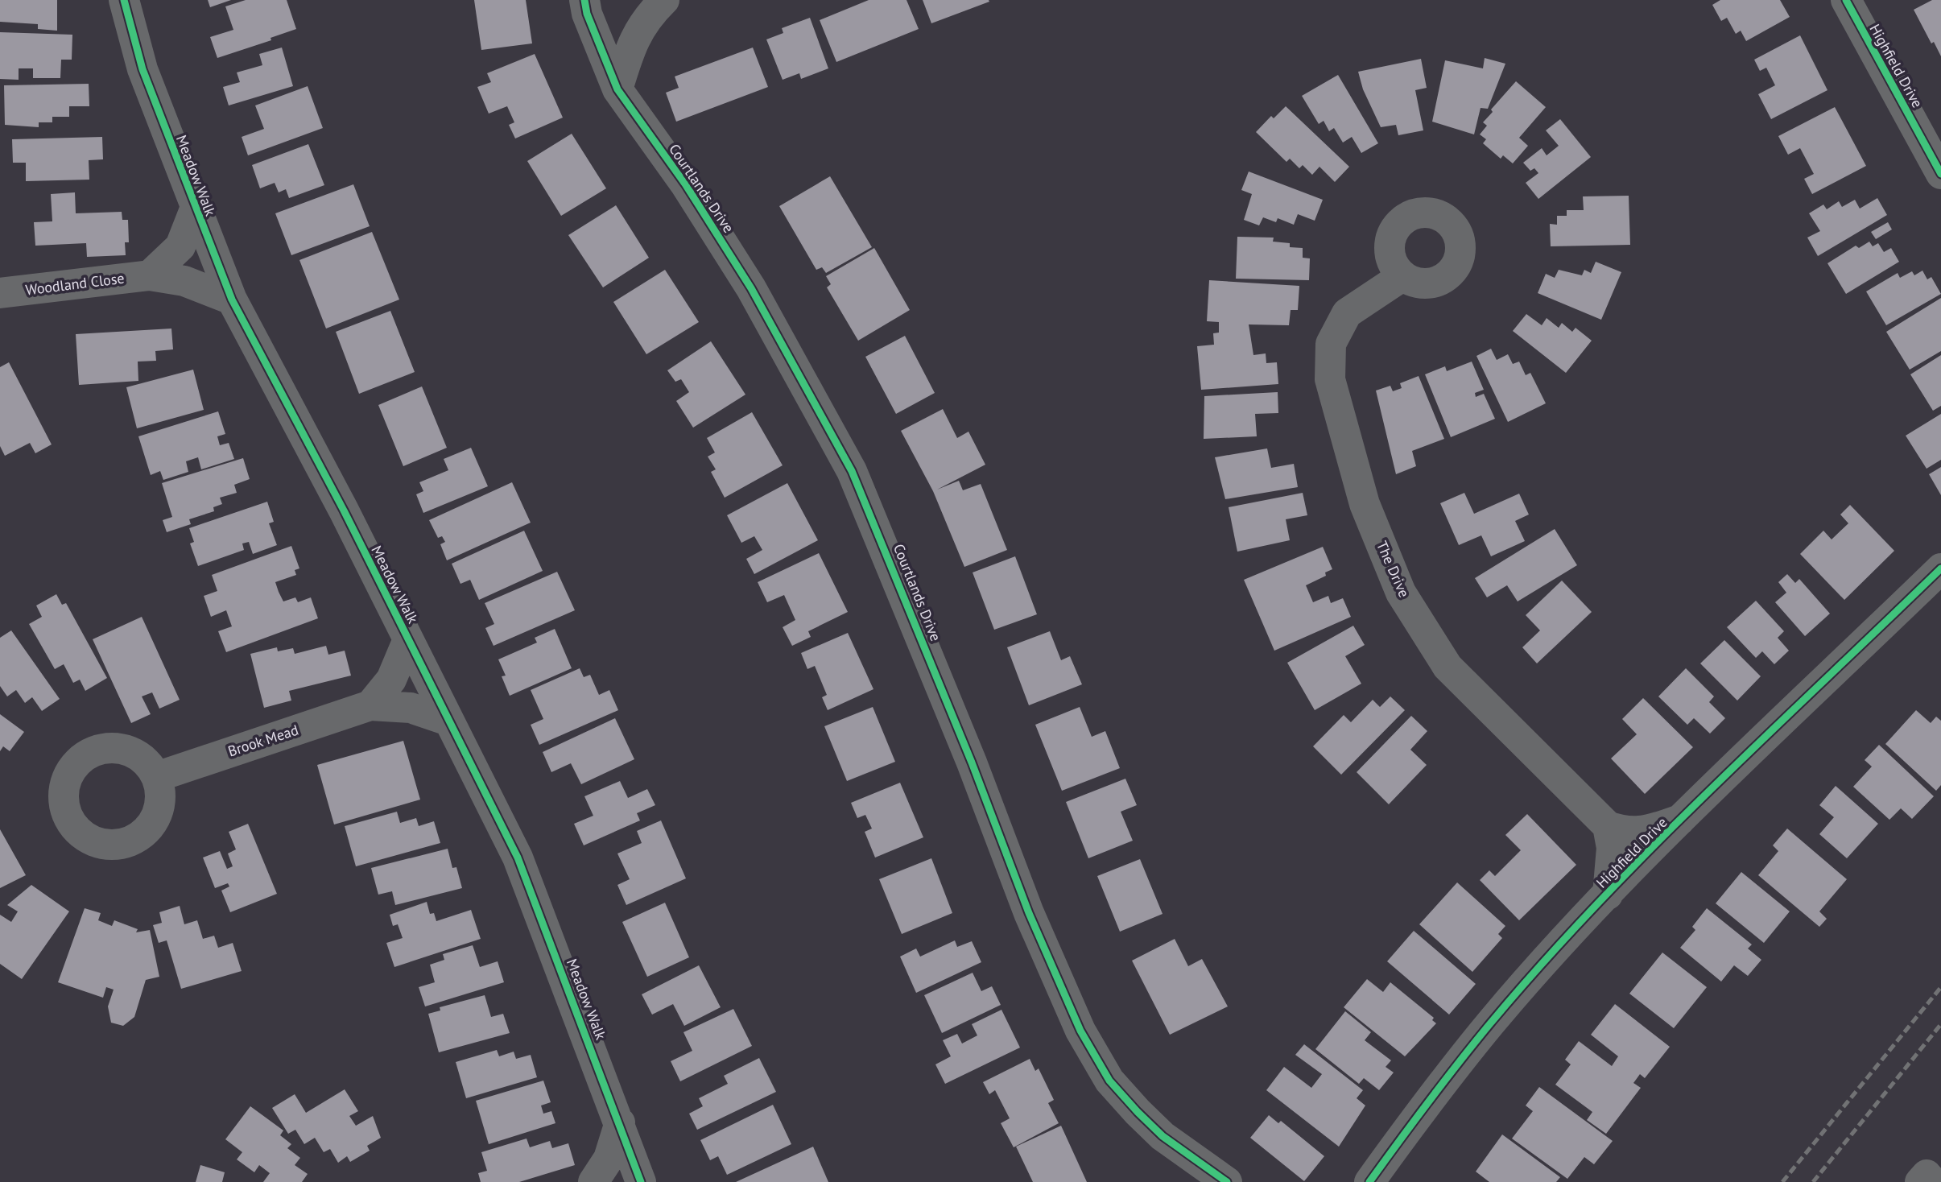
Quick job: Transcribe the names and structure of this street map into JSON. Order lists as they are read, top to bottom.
{
  "streets": {
    "street": [
      "Highfield Drive",
      "Meadow Walk",
      "Courtlands Drive",
      "Woodland Close",
      "The Drive",
      "Brook Mead"
    ]
  },
  "crossings": [
    ["Meadow Walk", "Woodland Close"],
    ["Meadow Walk", "Brook Mead"]
  ]
}
